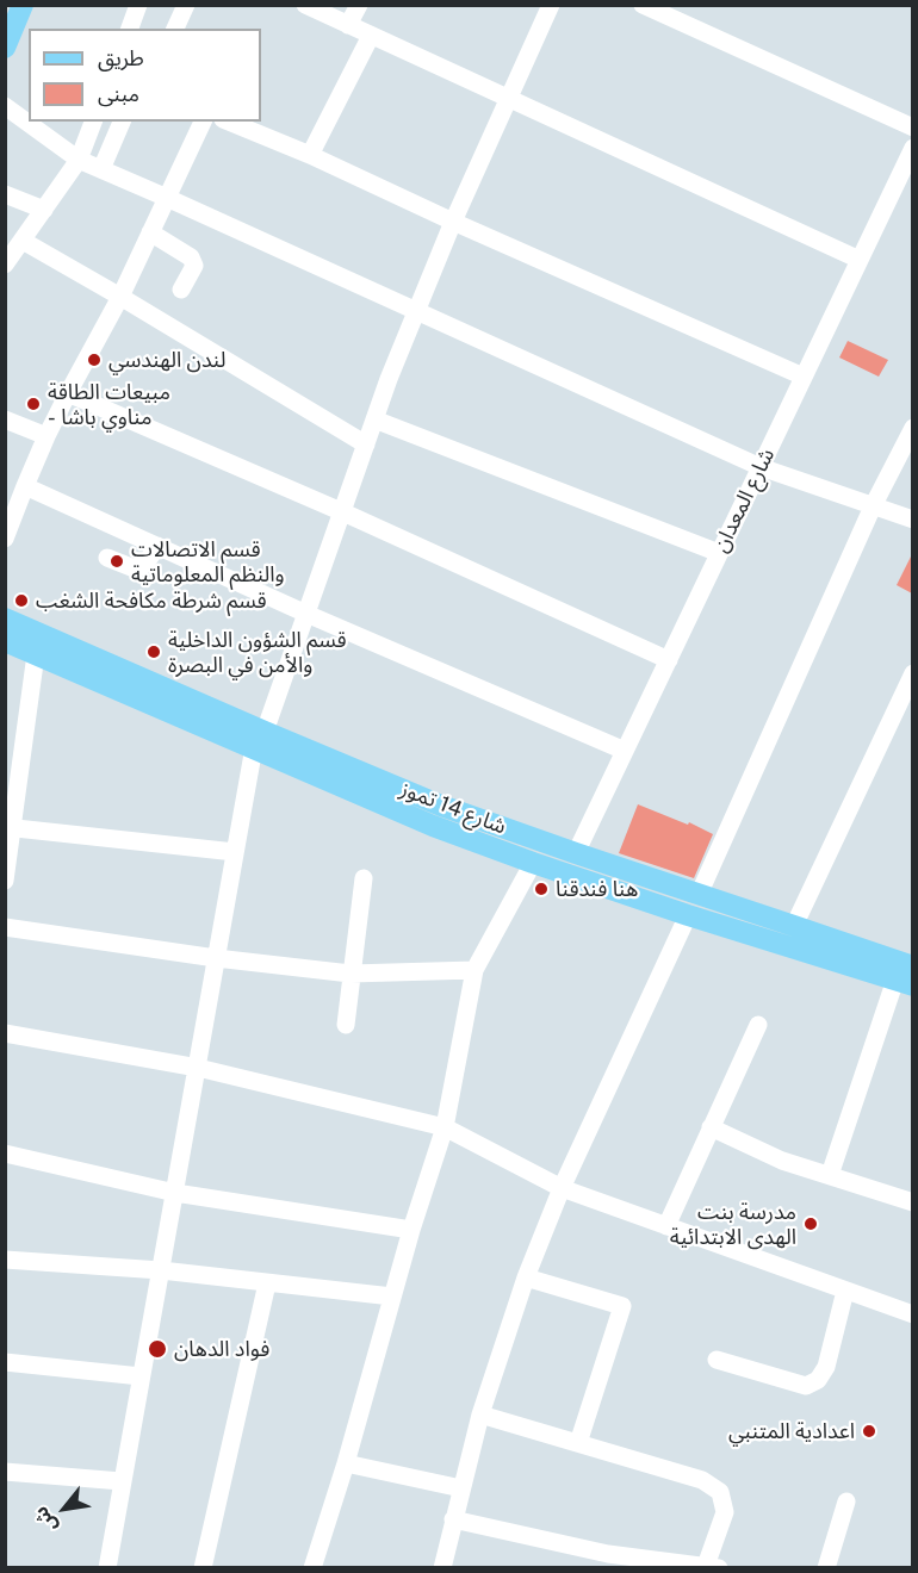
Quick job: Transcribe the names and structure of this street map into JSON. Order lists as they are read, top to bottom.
{
  "streets": {
    "main road": ["شارع 14 تموز"],
    "street": ["شارع المعدان"]
  },
  "crossings": [
    ["شارع المعدان", "شارع 14 تموز"]
  ],
  "places": [
    "لندن الهندسي",
    "مبيعات الطاقة - مناوي باشا",
    "قسم الاتصالات والنظم المعلوماتية",
    "قسم شرطة مكافحة الشغب",
    "قسم الشؤون الداخلية والأمن في البصرة",
    "هنا فندقنا",
    "مدرسة بنت الهدى اﻻبتدائية",
    "فواد الدهان",
    "اعدادية المتنبي"
  ],
  "legend": ["طريق", "مبنى"],
  "north": "bottom left"
}
